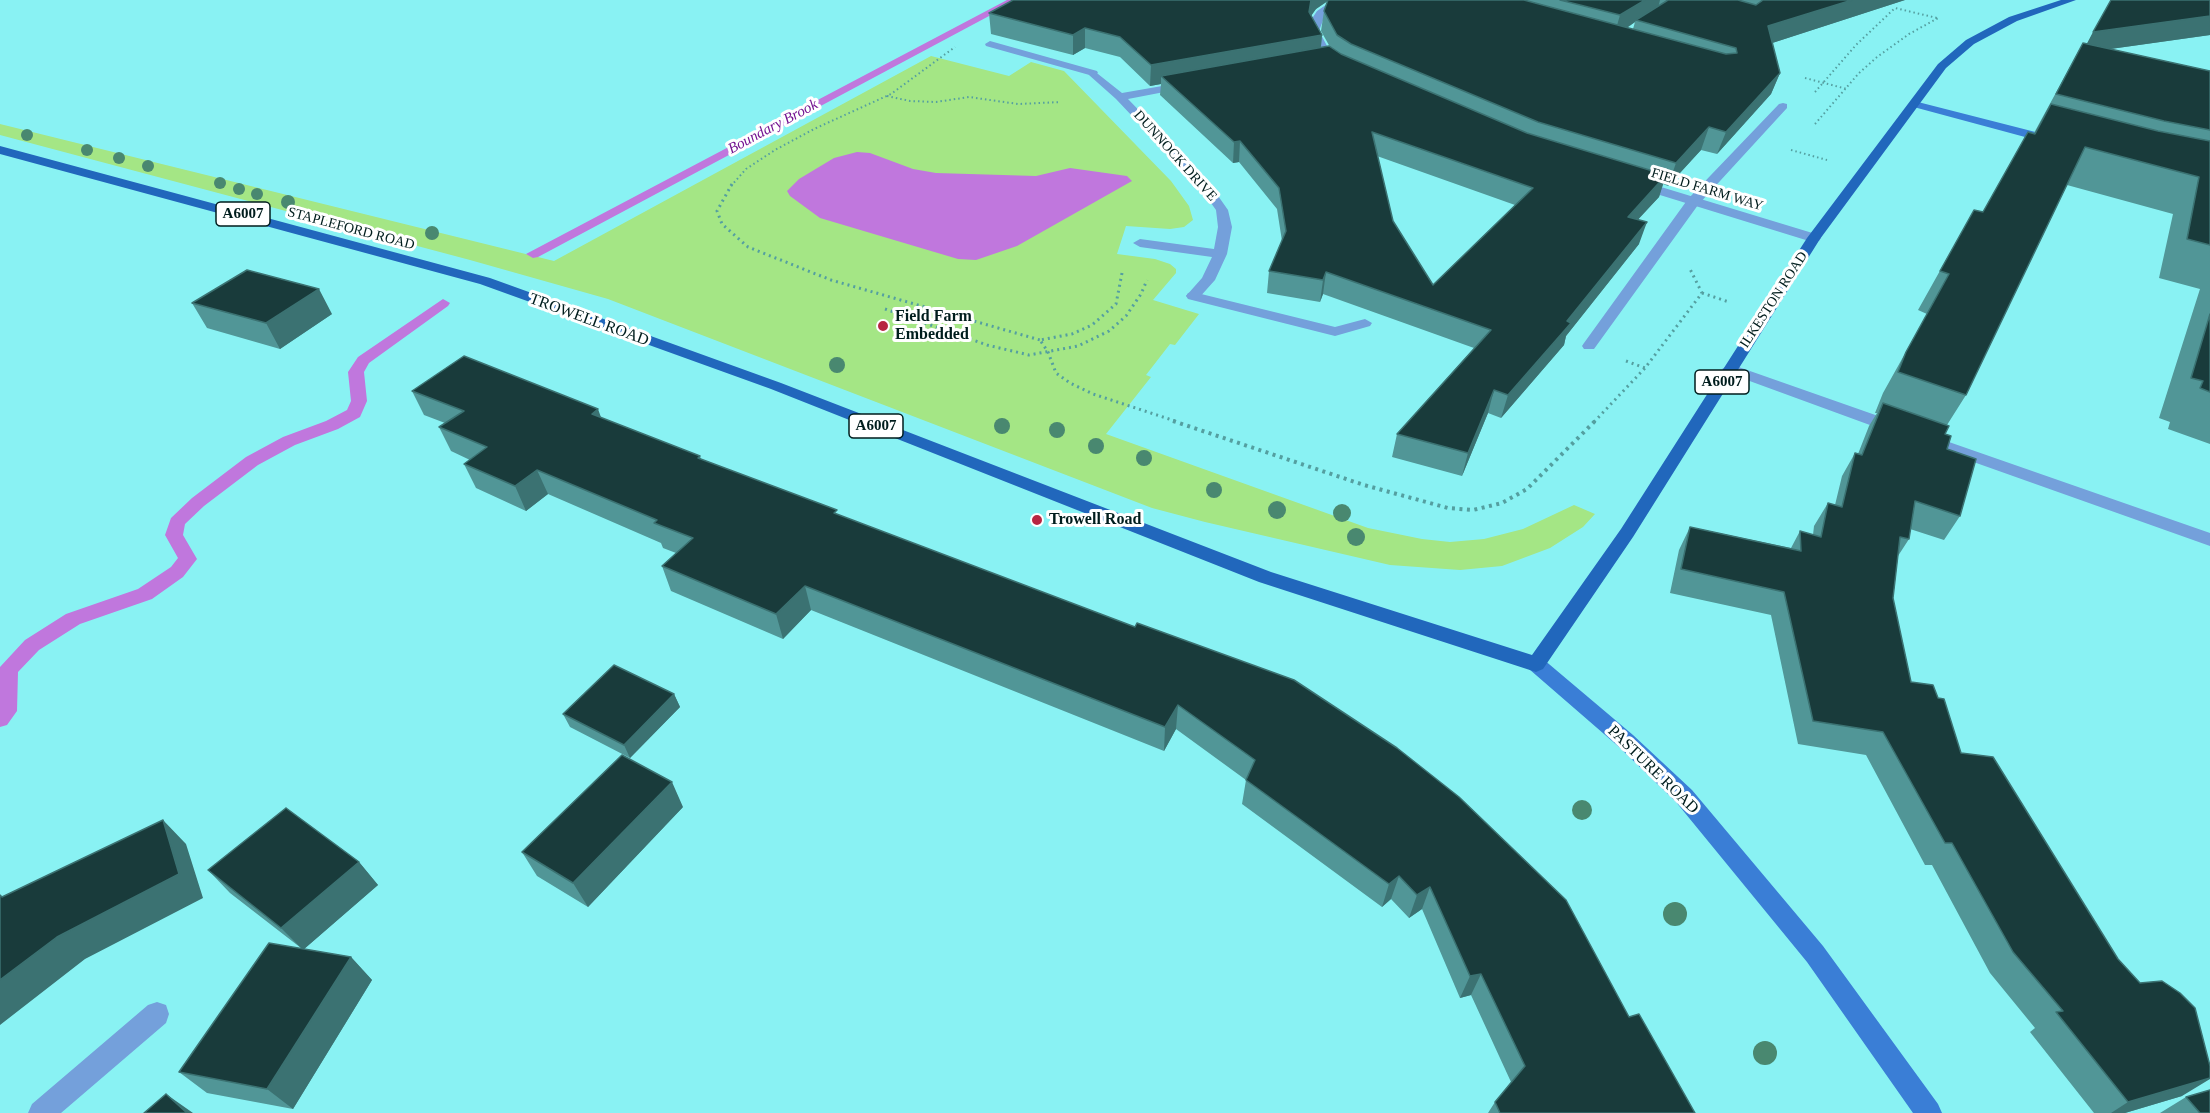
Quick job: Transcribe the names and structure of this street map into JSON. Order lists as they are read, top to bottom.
{
  "streets": {
    "main road": [
      "A6007",
      "STAPLEFORD ROAD",
      "ILKESTON ROAD",
      "TROWELL ROAD",
      "PASTURE ROAD"
    ],
    "street": ["DUNNOCK DRIVE", "FIELD FARM WAY"]
  },
  "crossings": [
    ["FIELD FARM WAY", "ILKESTON ROAD"],
    ["STAPLEFORD ROAD", "TROWELL ROAD"],
    ["ILKESTON ROAD", "PASTURE ROAD"],
    ["TROWELL ROAD", "PASTURE ROAD"]
  ],
  "water": ["Boundary Brook"],
  "places": ["Field Farm Embedded", "Trowell Road"]
}
